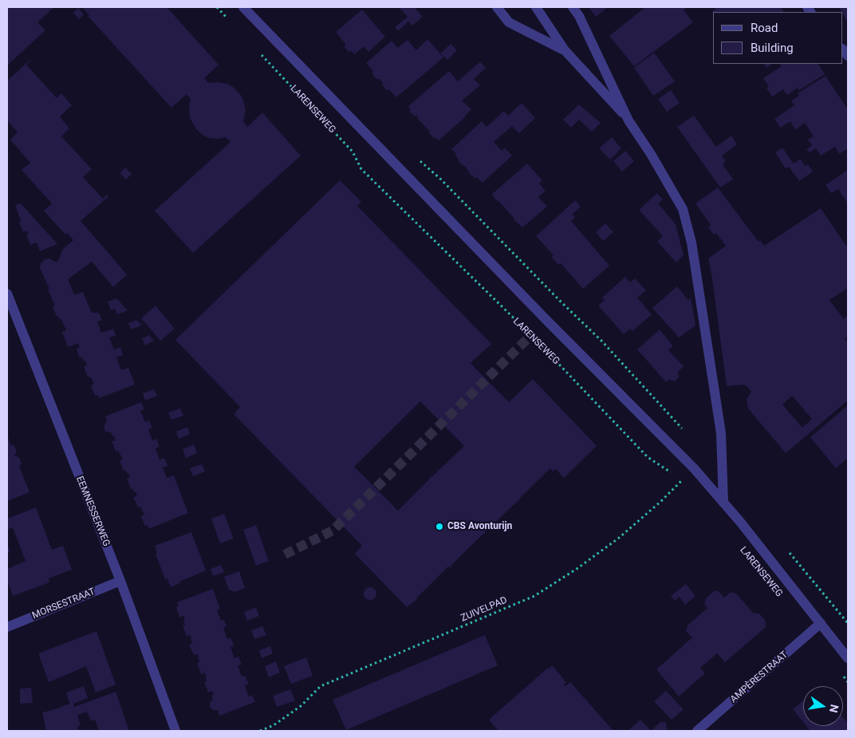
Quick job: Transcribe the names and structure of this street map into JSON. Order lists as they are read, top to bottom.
{
  "streets": {
    "street": [
      "LARENSEWEG",
      "EEMNESSERWEG",
      "MORSESTRAAT",
      "AMPÈRESTRAAT"
    ],
    "path": ["ZUIVELPAD"]
  },
  "crossings": [
    ["LARENSEWEG", "ZUIVELPAD"],
    ["LARENSEWEG", "AMPÈRESTRAAT"],
    ["EEMNESSERWEG", "MORSESTRAAT"]
  ],
  "places": ["CBS Avonturijn"],
  "legend": ["Road", "Building"],
  "north": "right"
}
